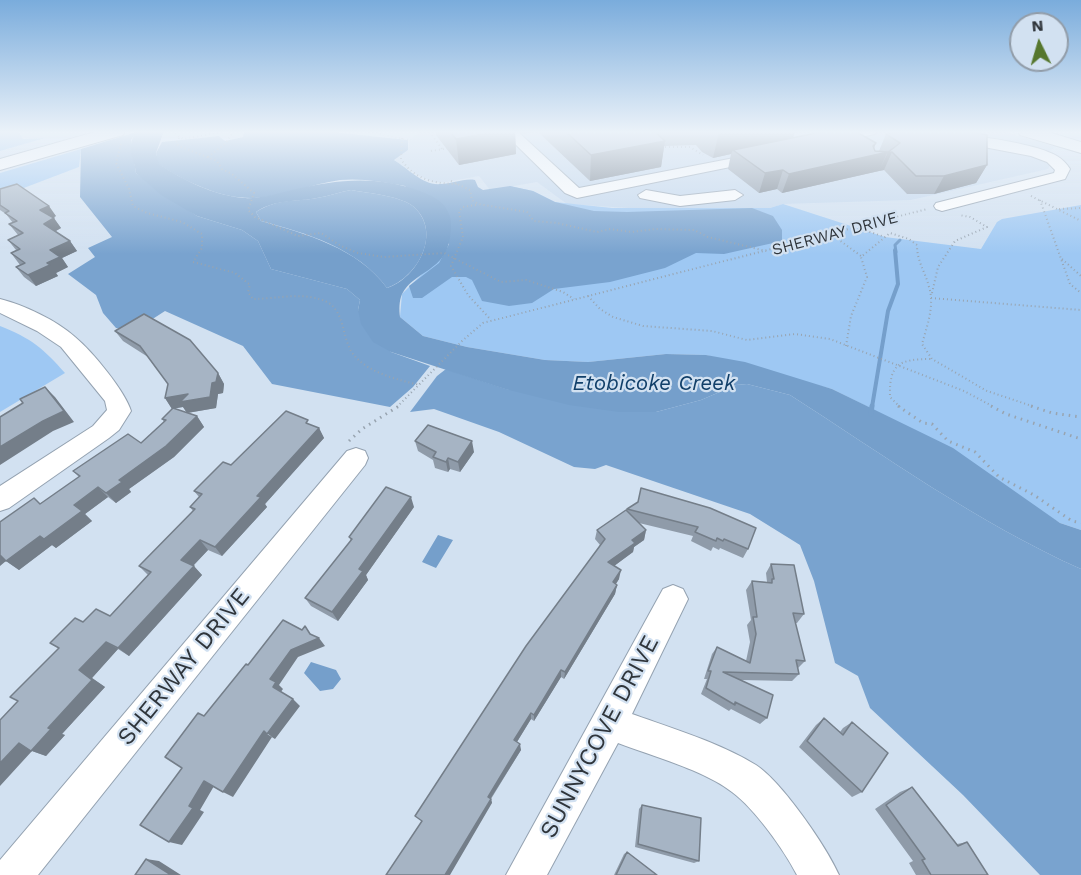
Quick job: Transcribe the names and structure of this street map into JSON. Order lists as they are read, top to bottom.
{
  "streets": {
    "street": ["SHERWAY DRIVE", "SUNNYCOVE DRIVE"]
  },
  "water": ["Etobicoke Creek"],
  "north": "top"
}
